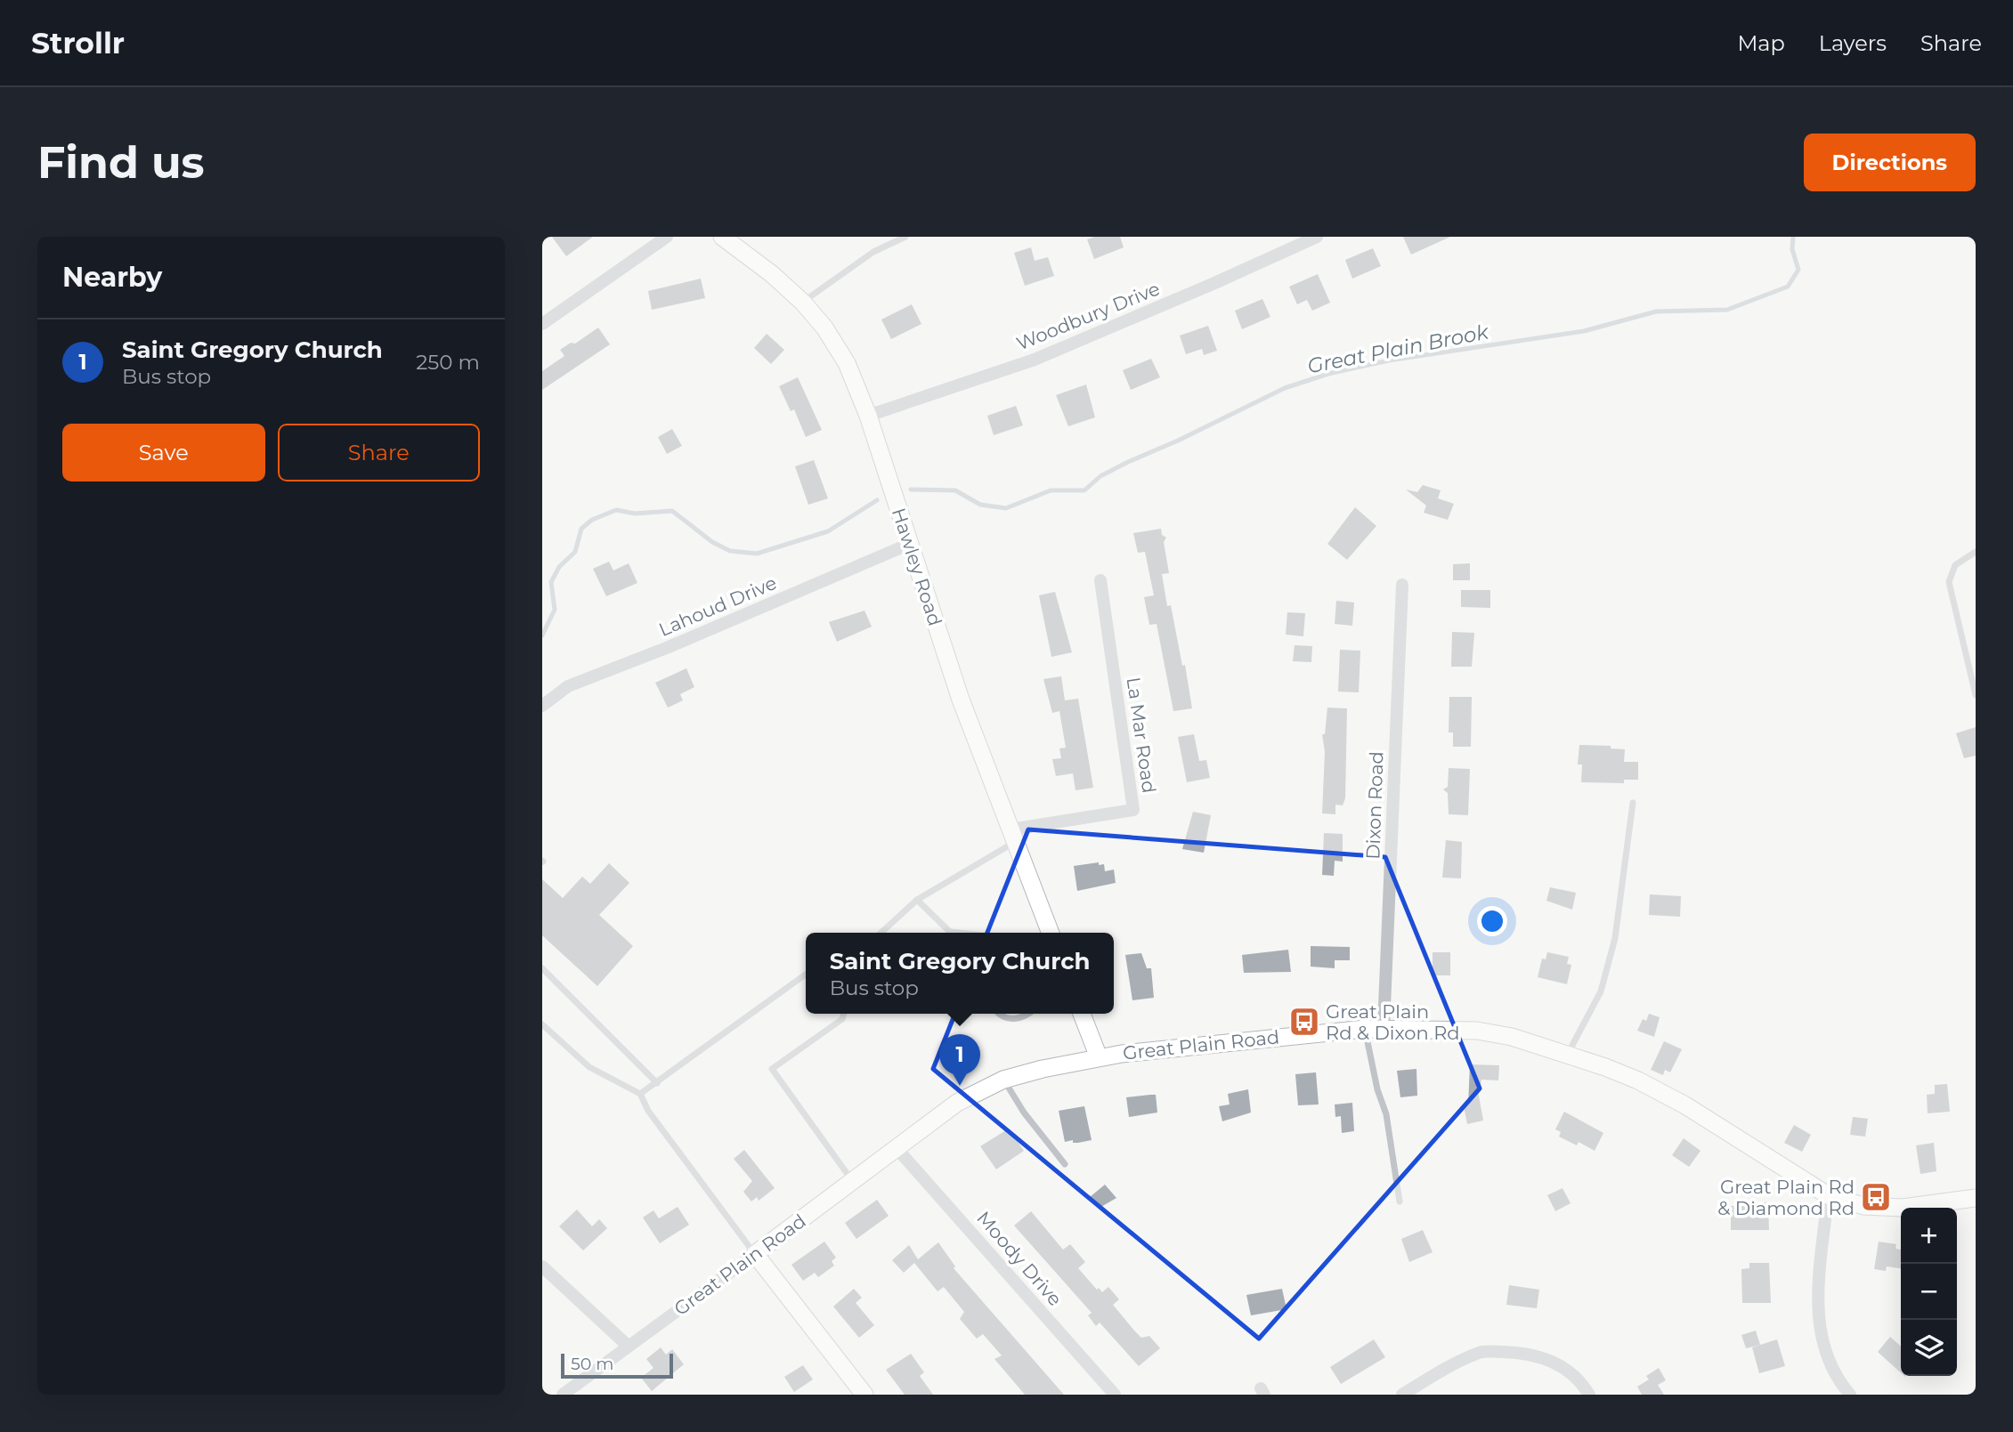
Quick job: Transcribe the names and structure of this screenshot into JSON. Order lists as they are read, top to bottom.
{
  "streets": {
    "street": [
      "Woodbury Drive",
      "Hawley Road",
      "Lahoud Drive",
      "La Mar Road",
      "Dixon Road",
      "Great Plain Road",
      "Moody Drive"
    ]
  },
  "crossings": [
    ["Woodbury Drive", "Hawley Road"],
    ["Hawley Road", "Lahoud Drive"],
    ["Hawley Road", "La Mar Road"],
    ["Dixon Road", "Great Plain Road"],
    ["Great Plain Road", "Moody Drive"]
  ],
  "water": ["Great Plain Brook"],
  "places": {
    "bus stop": ["Great Plain Rd & Dixon Rd", "Great Plain Rd & Diamond Rd"]
  },
  "scale_bar": "50 m",
  "page": {
    "header": "Strollr",
    "nav": ["Map", "Layers", "Share"],
    "buttons": [
      "Directions",
      ["Save", "Share"]
    ],
    "title": "Find us",
    "heading": "Nearby",
    "list": [
      {
        "mark": "1",
        "name": "Saint Gregory Church",
        "note": "Bus stop",
        "value": "250 m"
      }
    ],
    "popup": ["Saint Gregory Church", "Bus stop"],
    "pins": "1",
    "map_buttons": ["+", "−"],
    "scale": "50 m"
  }
}
